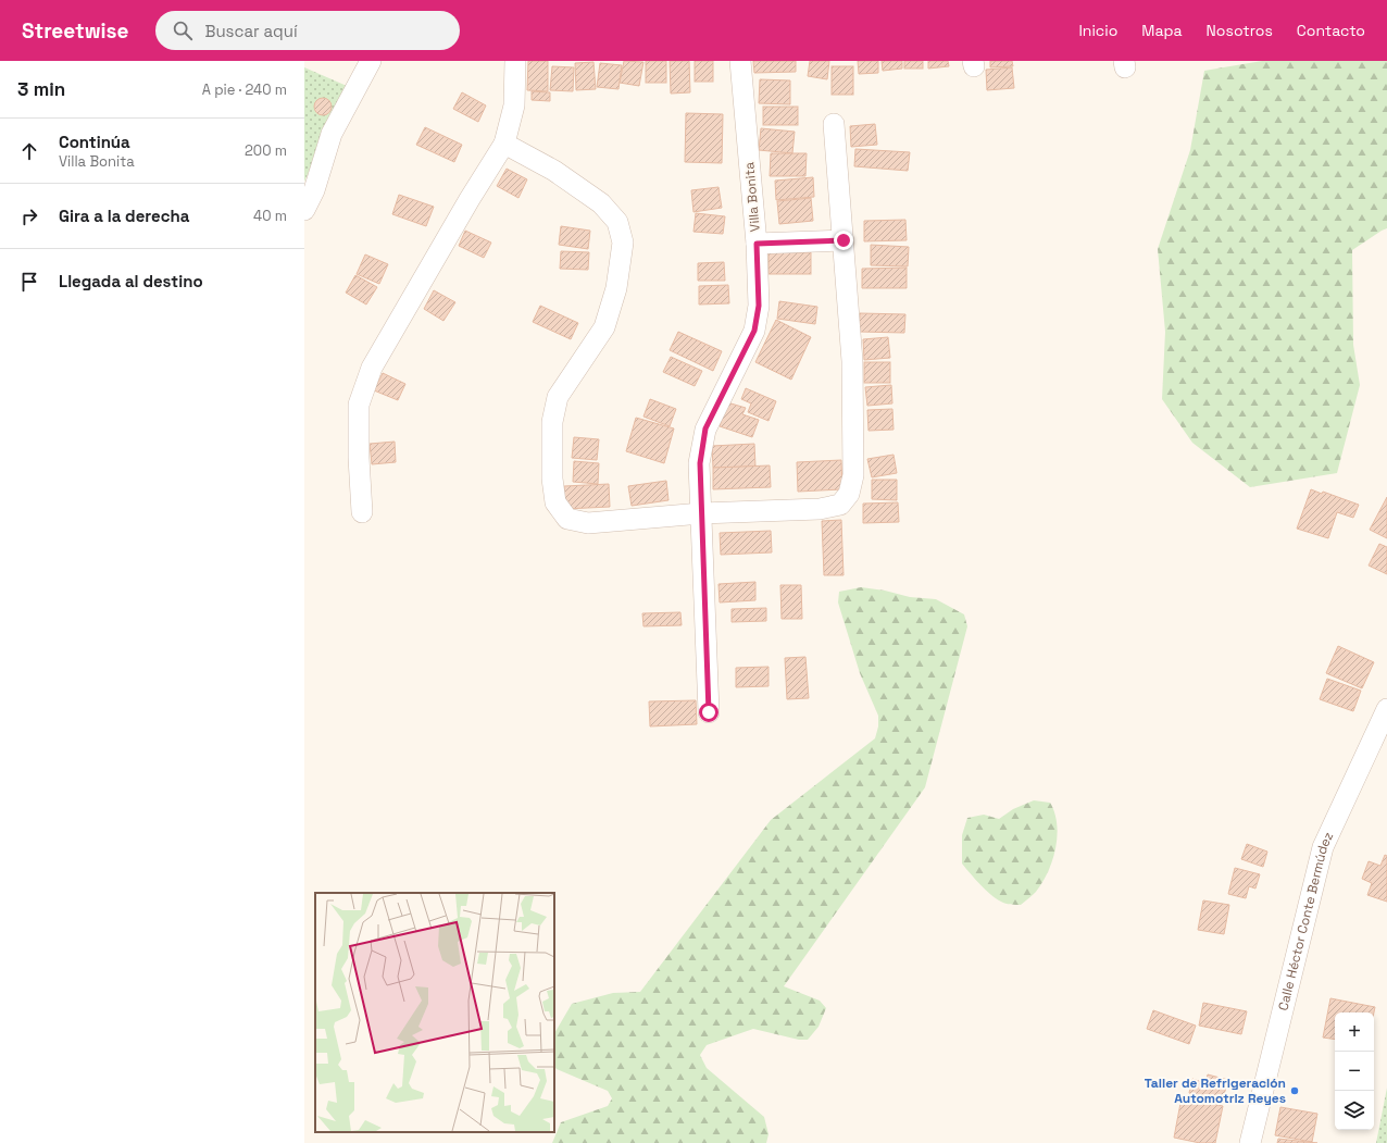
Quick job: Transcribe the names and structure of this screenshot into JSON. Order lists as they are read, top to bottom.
{
  "streets": {
    "street": ["Villa Bonita", "Calle Héctor Conte Bermúdez"]
  },
  "places": ["Taller de Refrigeración Automotriz Reyes"],
  "page": {
    "header": "Streetwise",
    "search": "Buscar aquí",
    "nav": [
      "Inicio",
      "Mapa",
      "Nosotros",
      "Contacto"
    ],
    "heading": ["3 min", "A pie · 240 m"],
    "list": [
      ["Continúa", "Villa Bonita", "200 m"],
      ["Gira a la derecha", "40 m"],
      "Llegada al destino"
    ],
    "map_buttons": ["+", "−"]
  }
}
